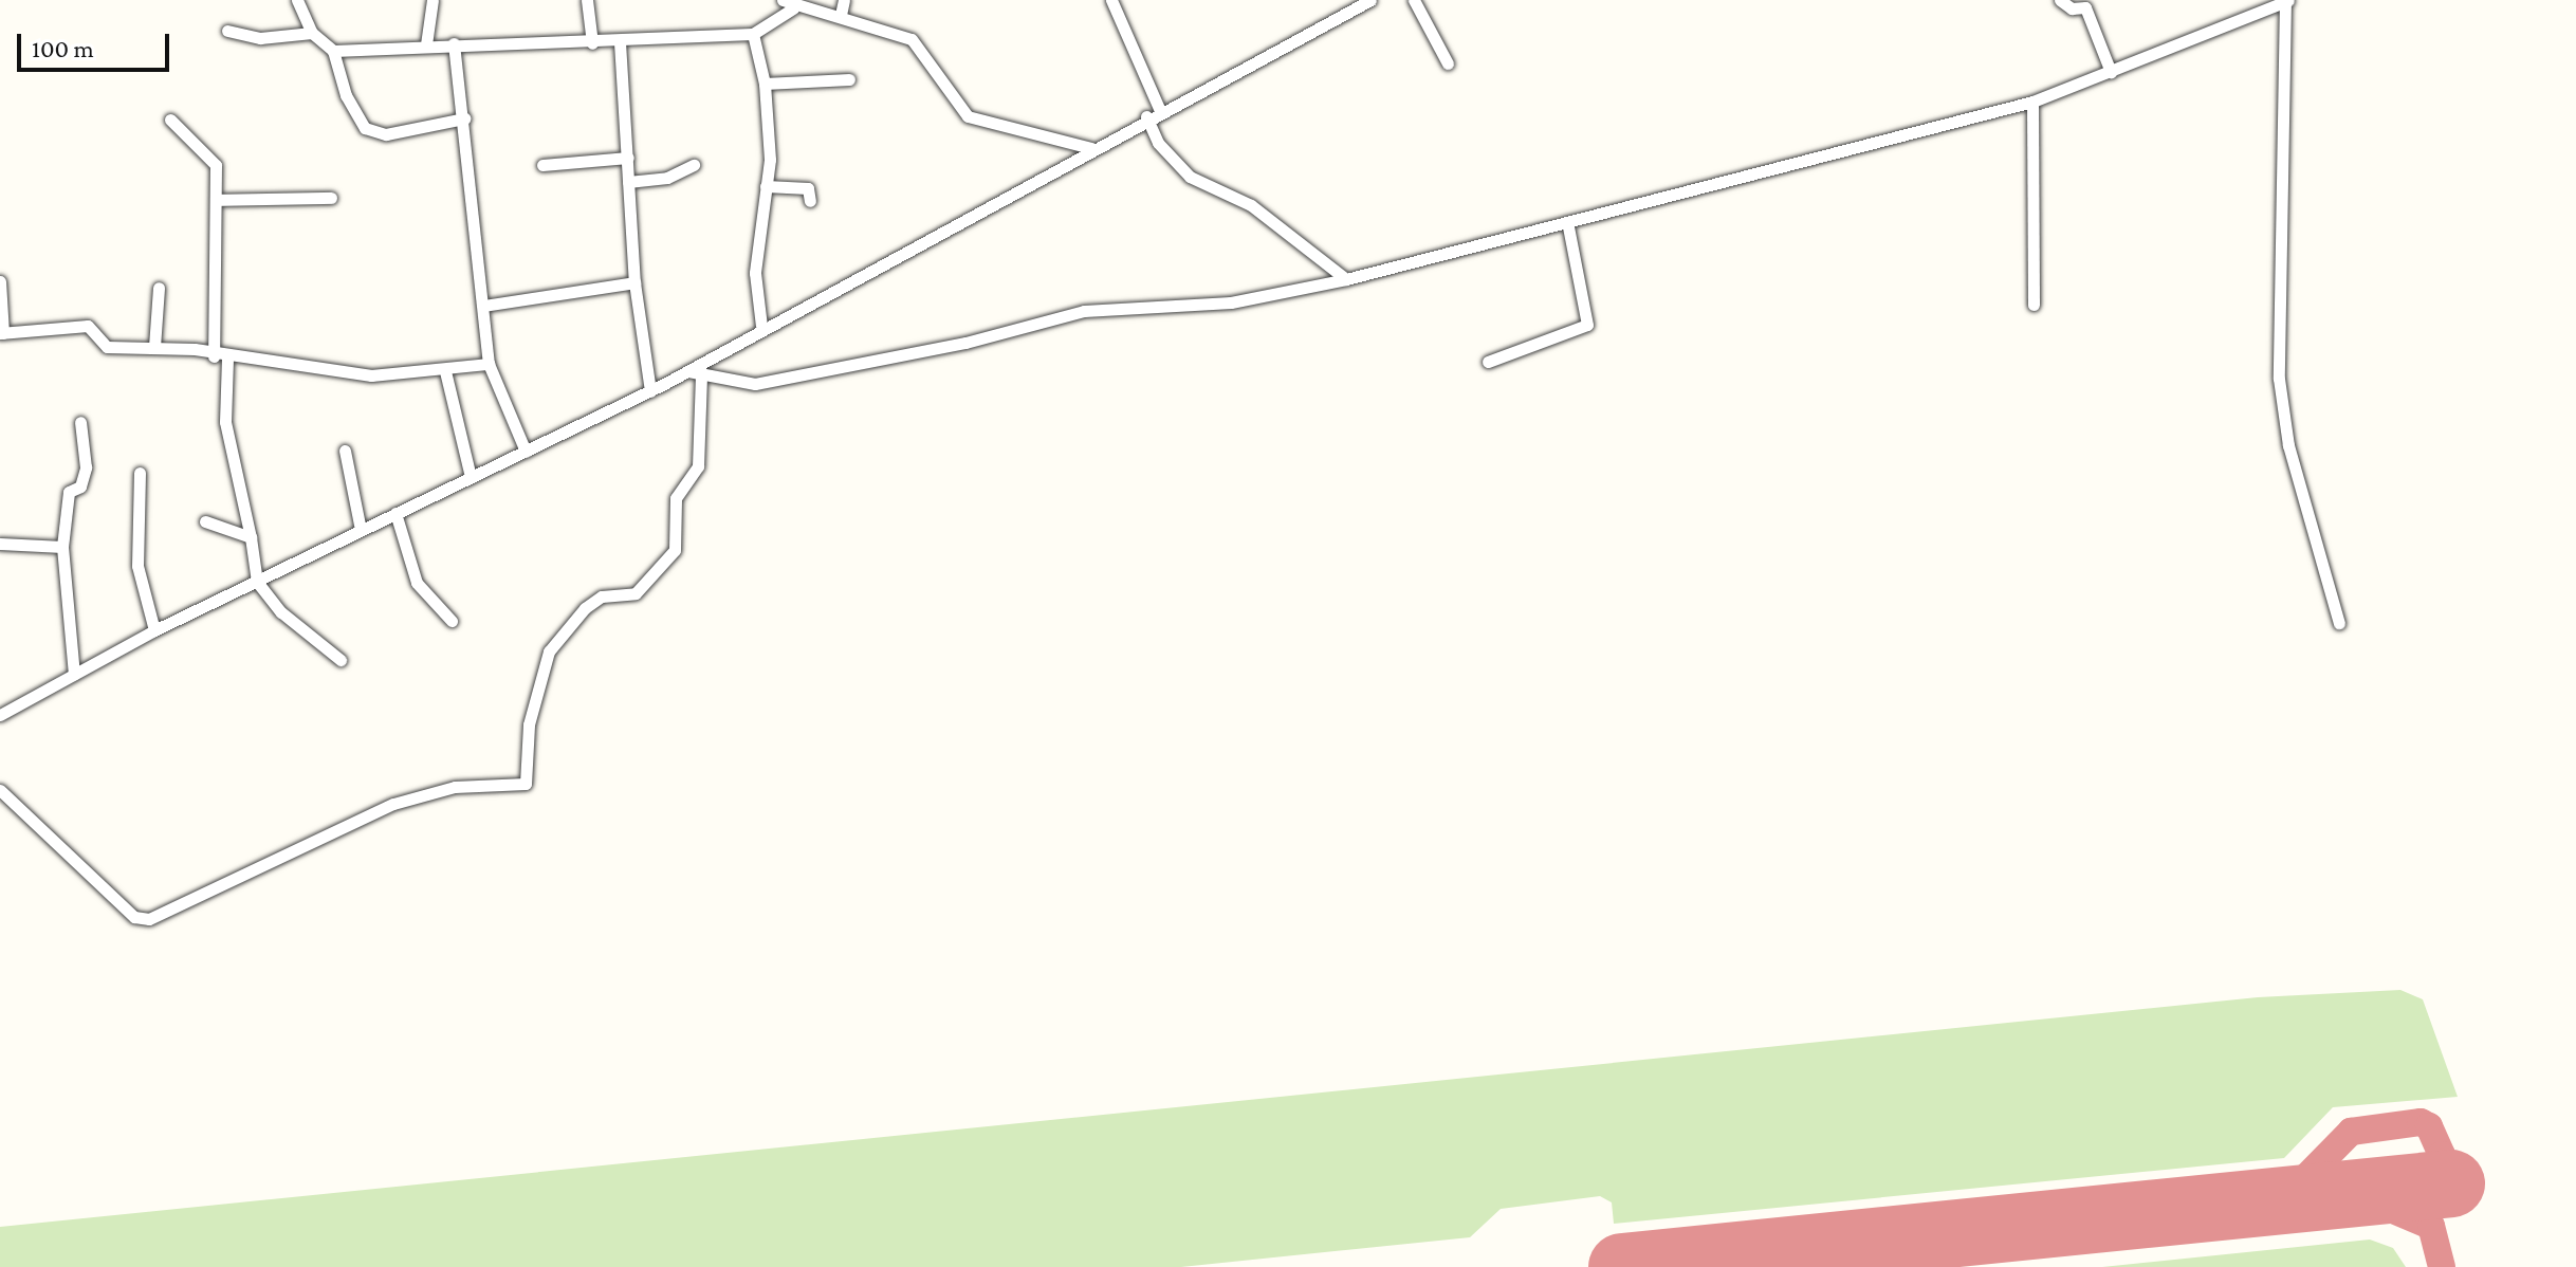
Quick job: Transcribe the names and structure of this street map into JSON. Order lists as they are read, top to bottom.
{
  "scale_bar": "100 m"
}
